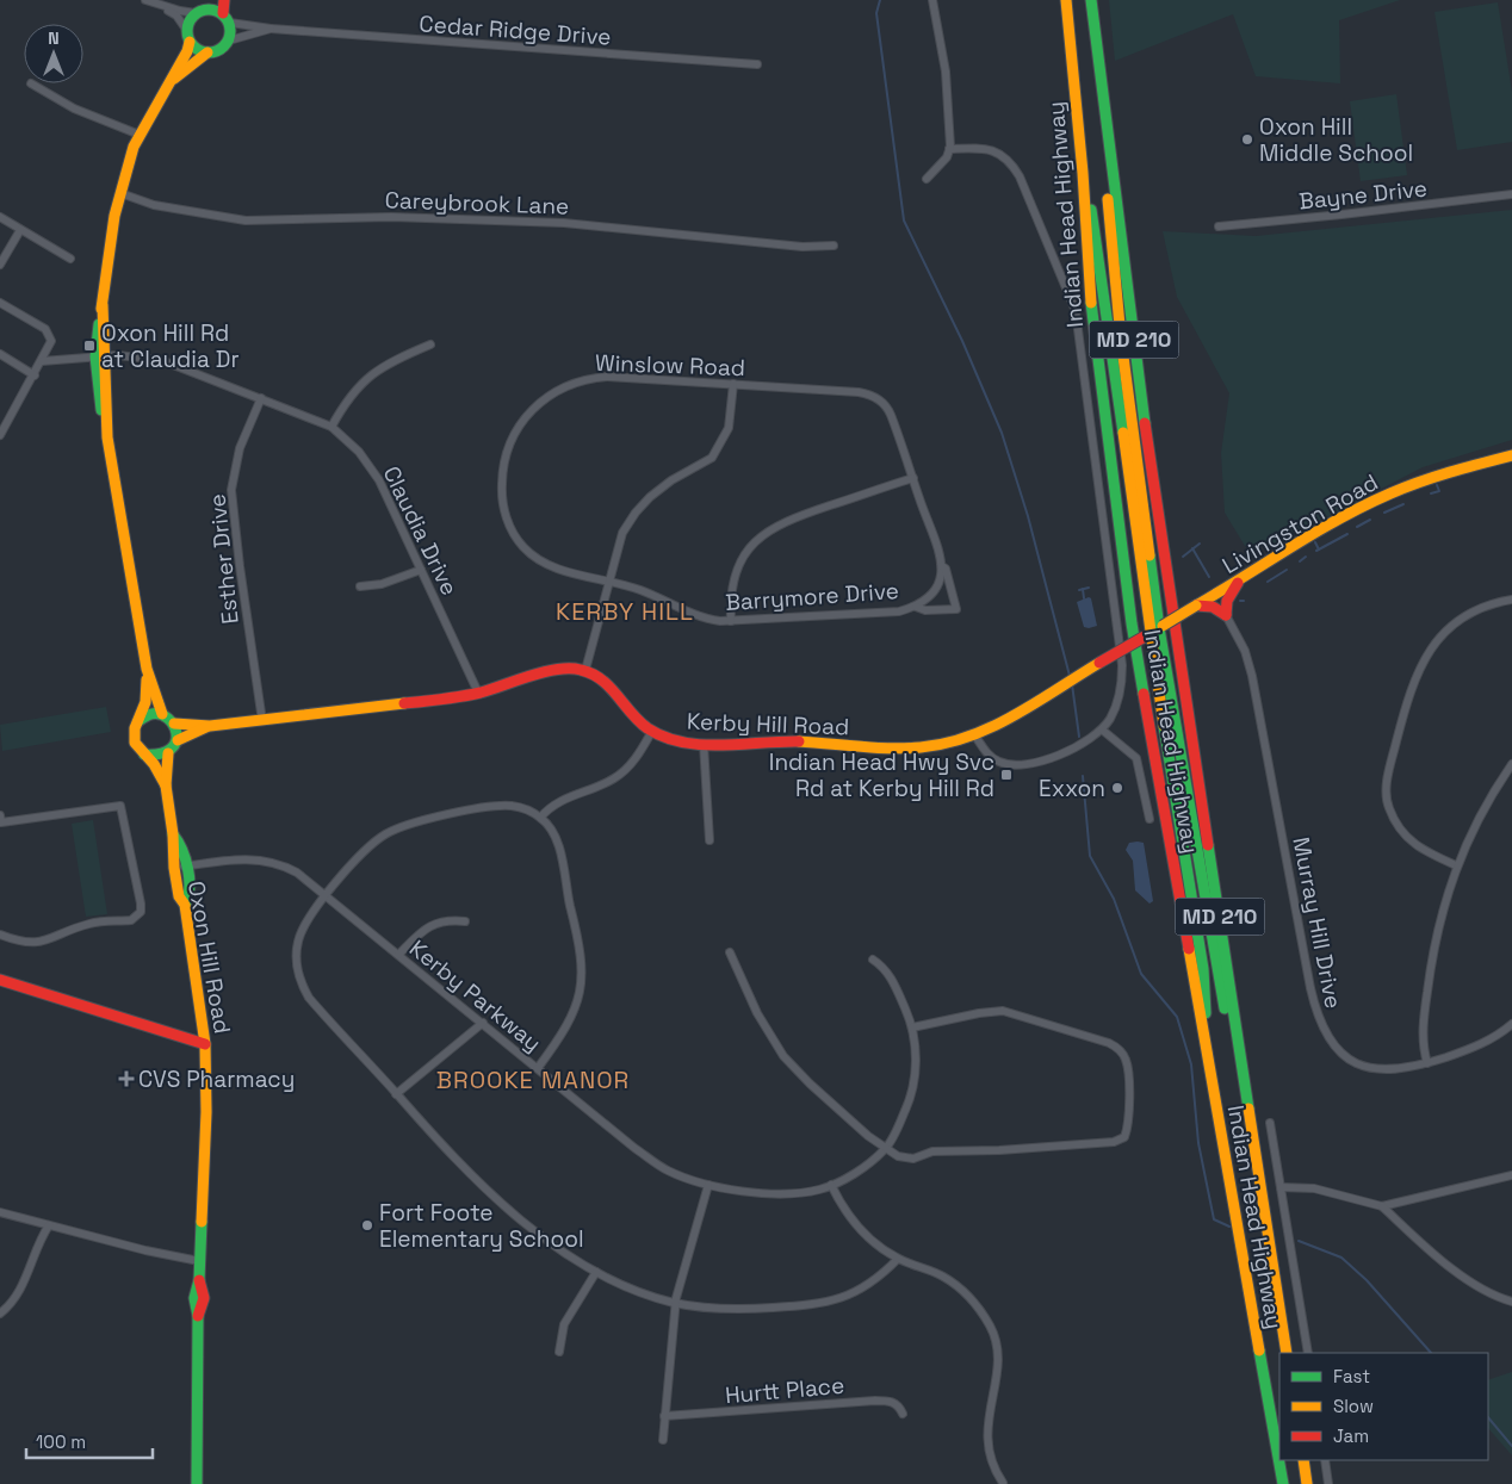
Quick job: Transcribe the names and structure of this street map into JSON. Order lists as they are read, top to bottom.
{
  "streets": {
    "main road": [
      "Indian Head Highway",
      "MD 210",
      "Livingston Road",
      "Kerby Hill Road",
      "Oxon Hill Road"
    ],
    "street": [
      "Cedar Ridge Drive",
      "Bayne Drive",
      "Careybrook Lane",
      "Winslow Road",
      "Claudia Drive",
      "Esther Drive",
      "Barrymore Drive",
      "Murray Hill Drive",
      "Kerby Parkway",
      "Hurtt Place"
    ]
  },
  "crossings": [
    ["Winslow Road", "Barrymore Drive"],
    ["Livingston Road", "Kerby Hill Road"],
    ["Claudia Drive", "Esther Drive"],
    ["Oxon Hill Road", "Kerby Parkway"]
  ],
  "districts": ["KERBY HILL", "BROOKE MANOR"],
  "places": {
    "other": ["Oxon Hill Middle School", "Exxon", "Fort Foote Elementary School"],
    "transit": ["Oxon Hill Rd at Claudia Dr", "Indian Head Hwy Svc Rd at Kerby Hill Rd"],
    "health": ["CVS Pharmacy"]
  },
  "legend": ["Fast", "Slow", "Jam"],
  "scale_bar": "100 m",
  "north": "top"
}
